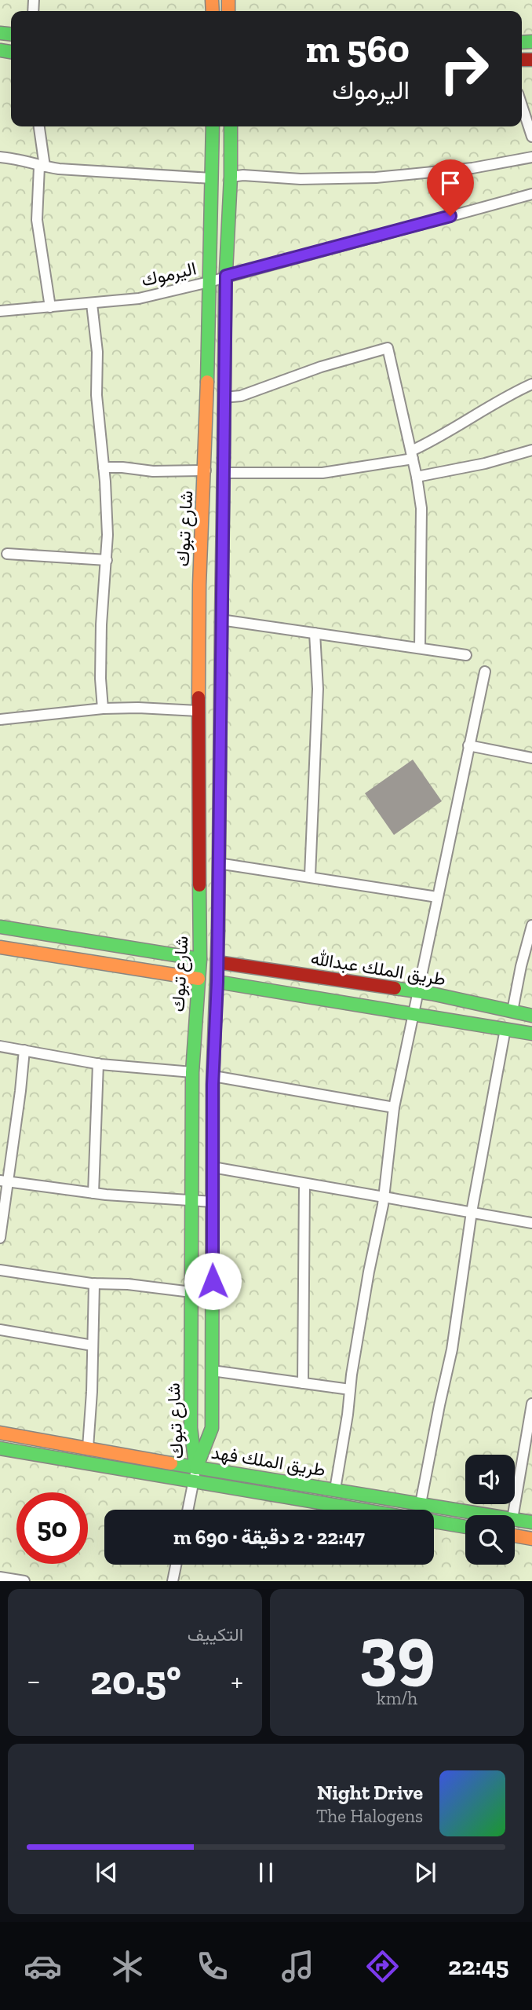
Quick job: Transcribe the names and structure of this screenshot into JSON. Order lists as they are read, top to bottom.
{
  "streets": {
    "main road": ["شارع تبوك", "طريق الملك عبدالله", "طريق الملك فهد"],
    "street": ["اليرموك"]
  },
  "crossings": [
    ["اليرموك", "شارع تبوك"],
    ["شارع تبوك", "طريق الملك عبدالله"],
    ["شارع تبوك", "طريق الملك فهد"]
  ],
  "page": {
    "turn": ["560 m", "اليرموك"],
    "limit": "50",
    "trip": "22:47 · 2 دقيقة · 690 m",
    "tile": [
      ["39", "km/h"],
      "التكييف"
    ],
    "heat": ["−", "20.5°", "+"],
    "song": ["Night Drive", "The Halogens"],
    "tabs": "22:45"
  }
}
